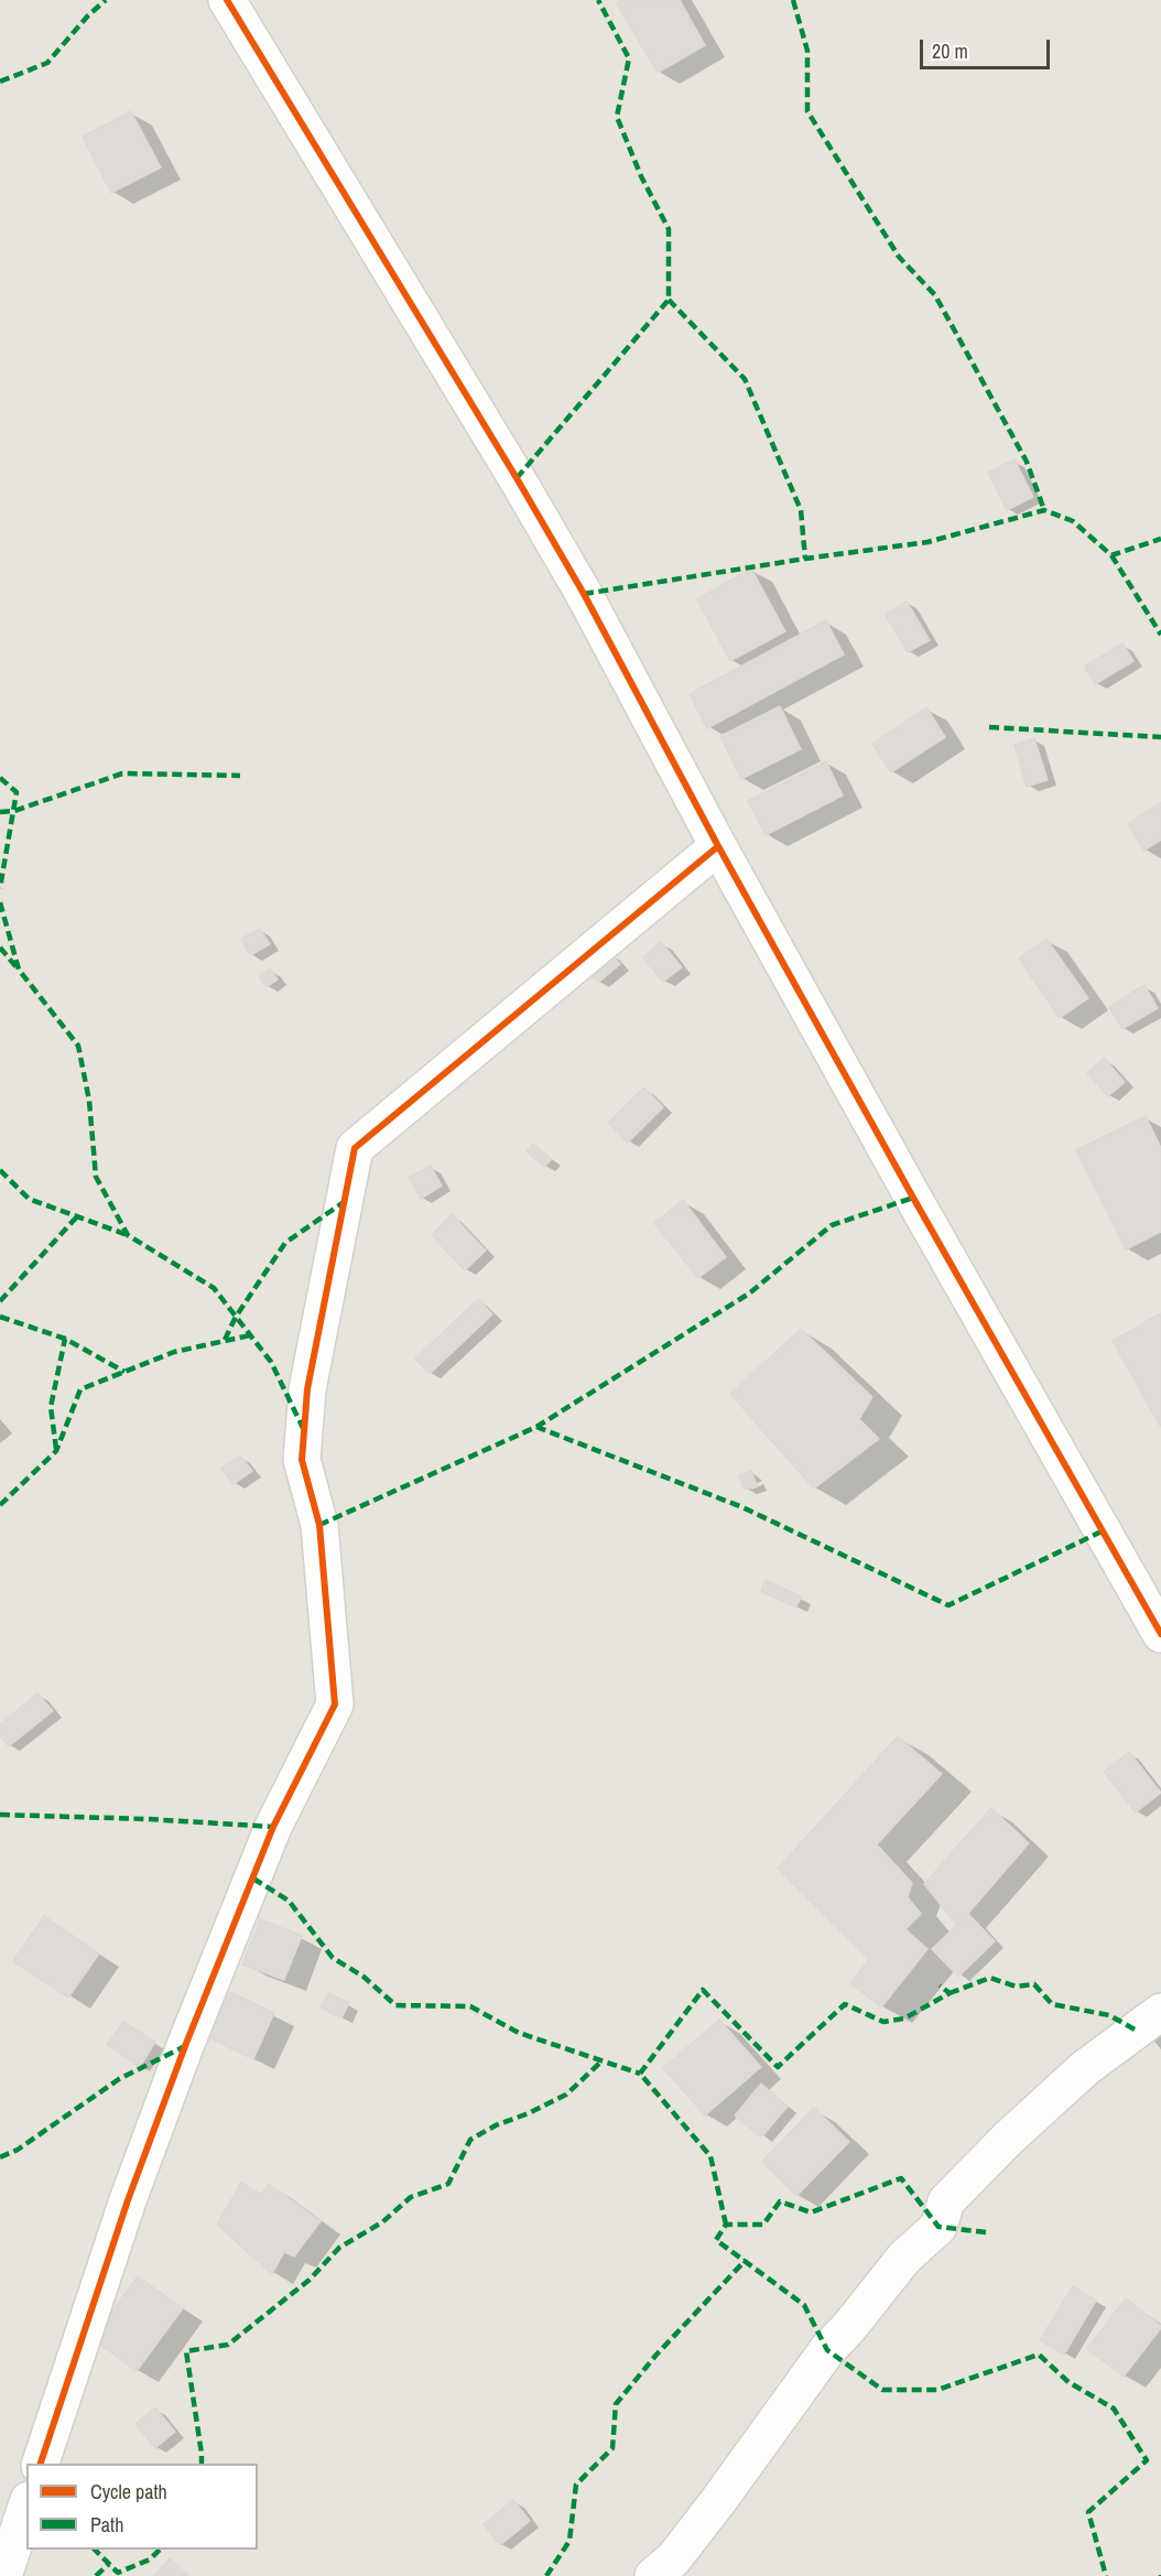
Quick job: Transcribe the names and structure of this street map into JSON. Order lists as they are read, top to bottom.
{
  "legend": ["Cycle path", "Path"],
  "scale_bar": "20 m"
}
